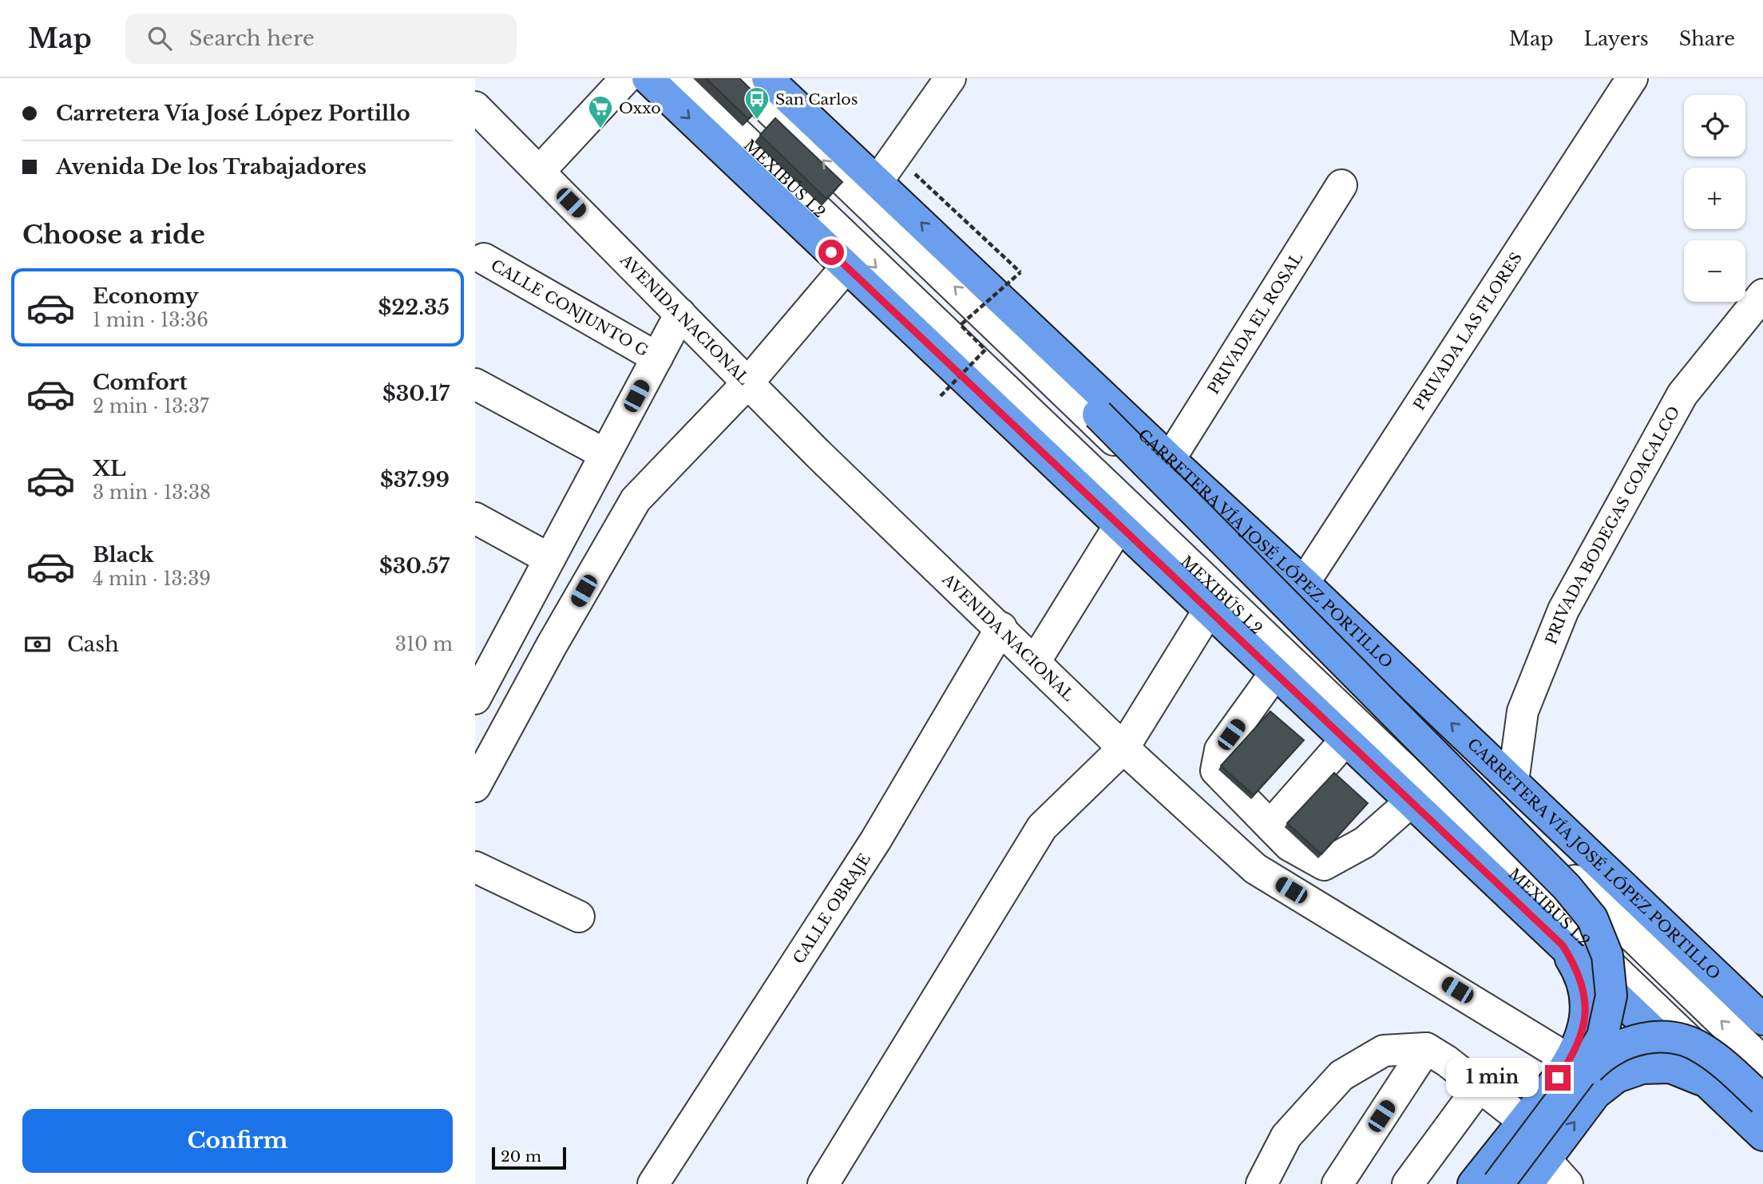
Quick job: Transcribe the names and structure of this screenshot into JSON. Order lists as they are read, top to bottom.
{
  "streets": {
    "main road": ["CARRETERA VÍA JOSÉ LÓPEZ PORTILLO"],
    "street": [
      "MEXIBÚS L2",
      "CALLE CONJUNTO G",
      "AVENIDA NACIONAL",
      "PRIVADA EL ROSAL",
      "PRIVADA LAS FLORES",
      "PRIVADA BODEGAS COACALCO",
      "CALLE OBRAJE"
    ]
  },
  "crossings": [
    ["AVENIDA NACIONAL", "CALLE OBRAJE"],
    ["PRIVADA EL ROSAL", "CARRETERA VÍA JOSÉ LÓPEZ PORTILLO"],
    ["PRIVADA LAS FLORES", "CARRETERA VÍA JOSÉ LÓPEZ PORTILLO"],
    ["PRIVADA BODEGAS COACALCO", "CARRETERA VÍA JOSÉ LÓPEZ PORTILLO"]
  ],
  "places": {
    "bus stop": ["San Carlos"],
    "supermarket": ["Oxxo"]
  },
  "scale_bar": "20 m",
  "page": {
    "header": "Map",
    "search": "Search here",
    "nav": ["Map", "Layers", "Share"],
    "banner": ["Carretera Vía José López Portillo", "Avenida De los Trabajadores"],
    "map_buttons": ["+", "−"],
    "heading": "Choose a ride",
    "list": [
      {
        "name": "Economy",
        "note": "1 min · 13:36",
        "value": "$22.35"
      },
      {
        "name": "Comfort",
        "note": "2 min · 13:37",
        "value": "$30.17"
      },
      {
        "name": "XL",
        "note": "3 min · 13:38",
        "value": "$37.99"
      },
      {
        "name": "Black",
        "note": "4 min · 13:39",
        "value": "$30.57"
      }
    ],
    "pay": ["Cash", "310 m"],
    "bubble": "1 min",
    "buttons": "Confirm",
    "scale": "20 m"
  }
}
